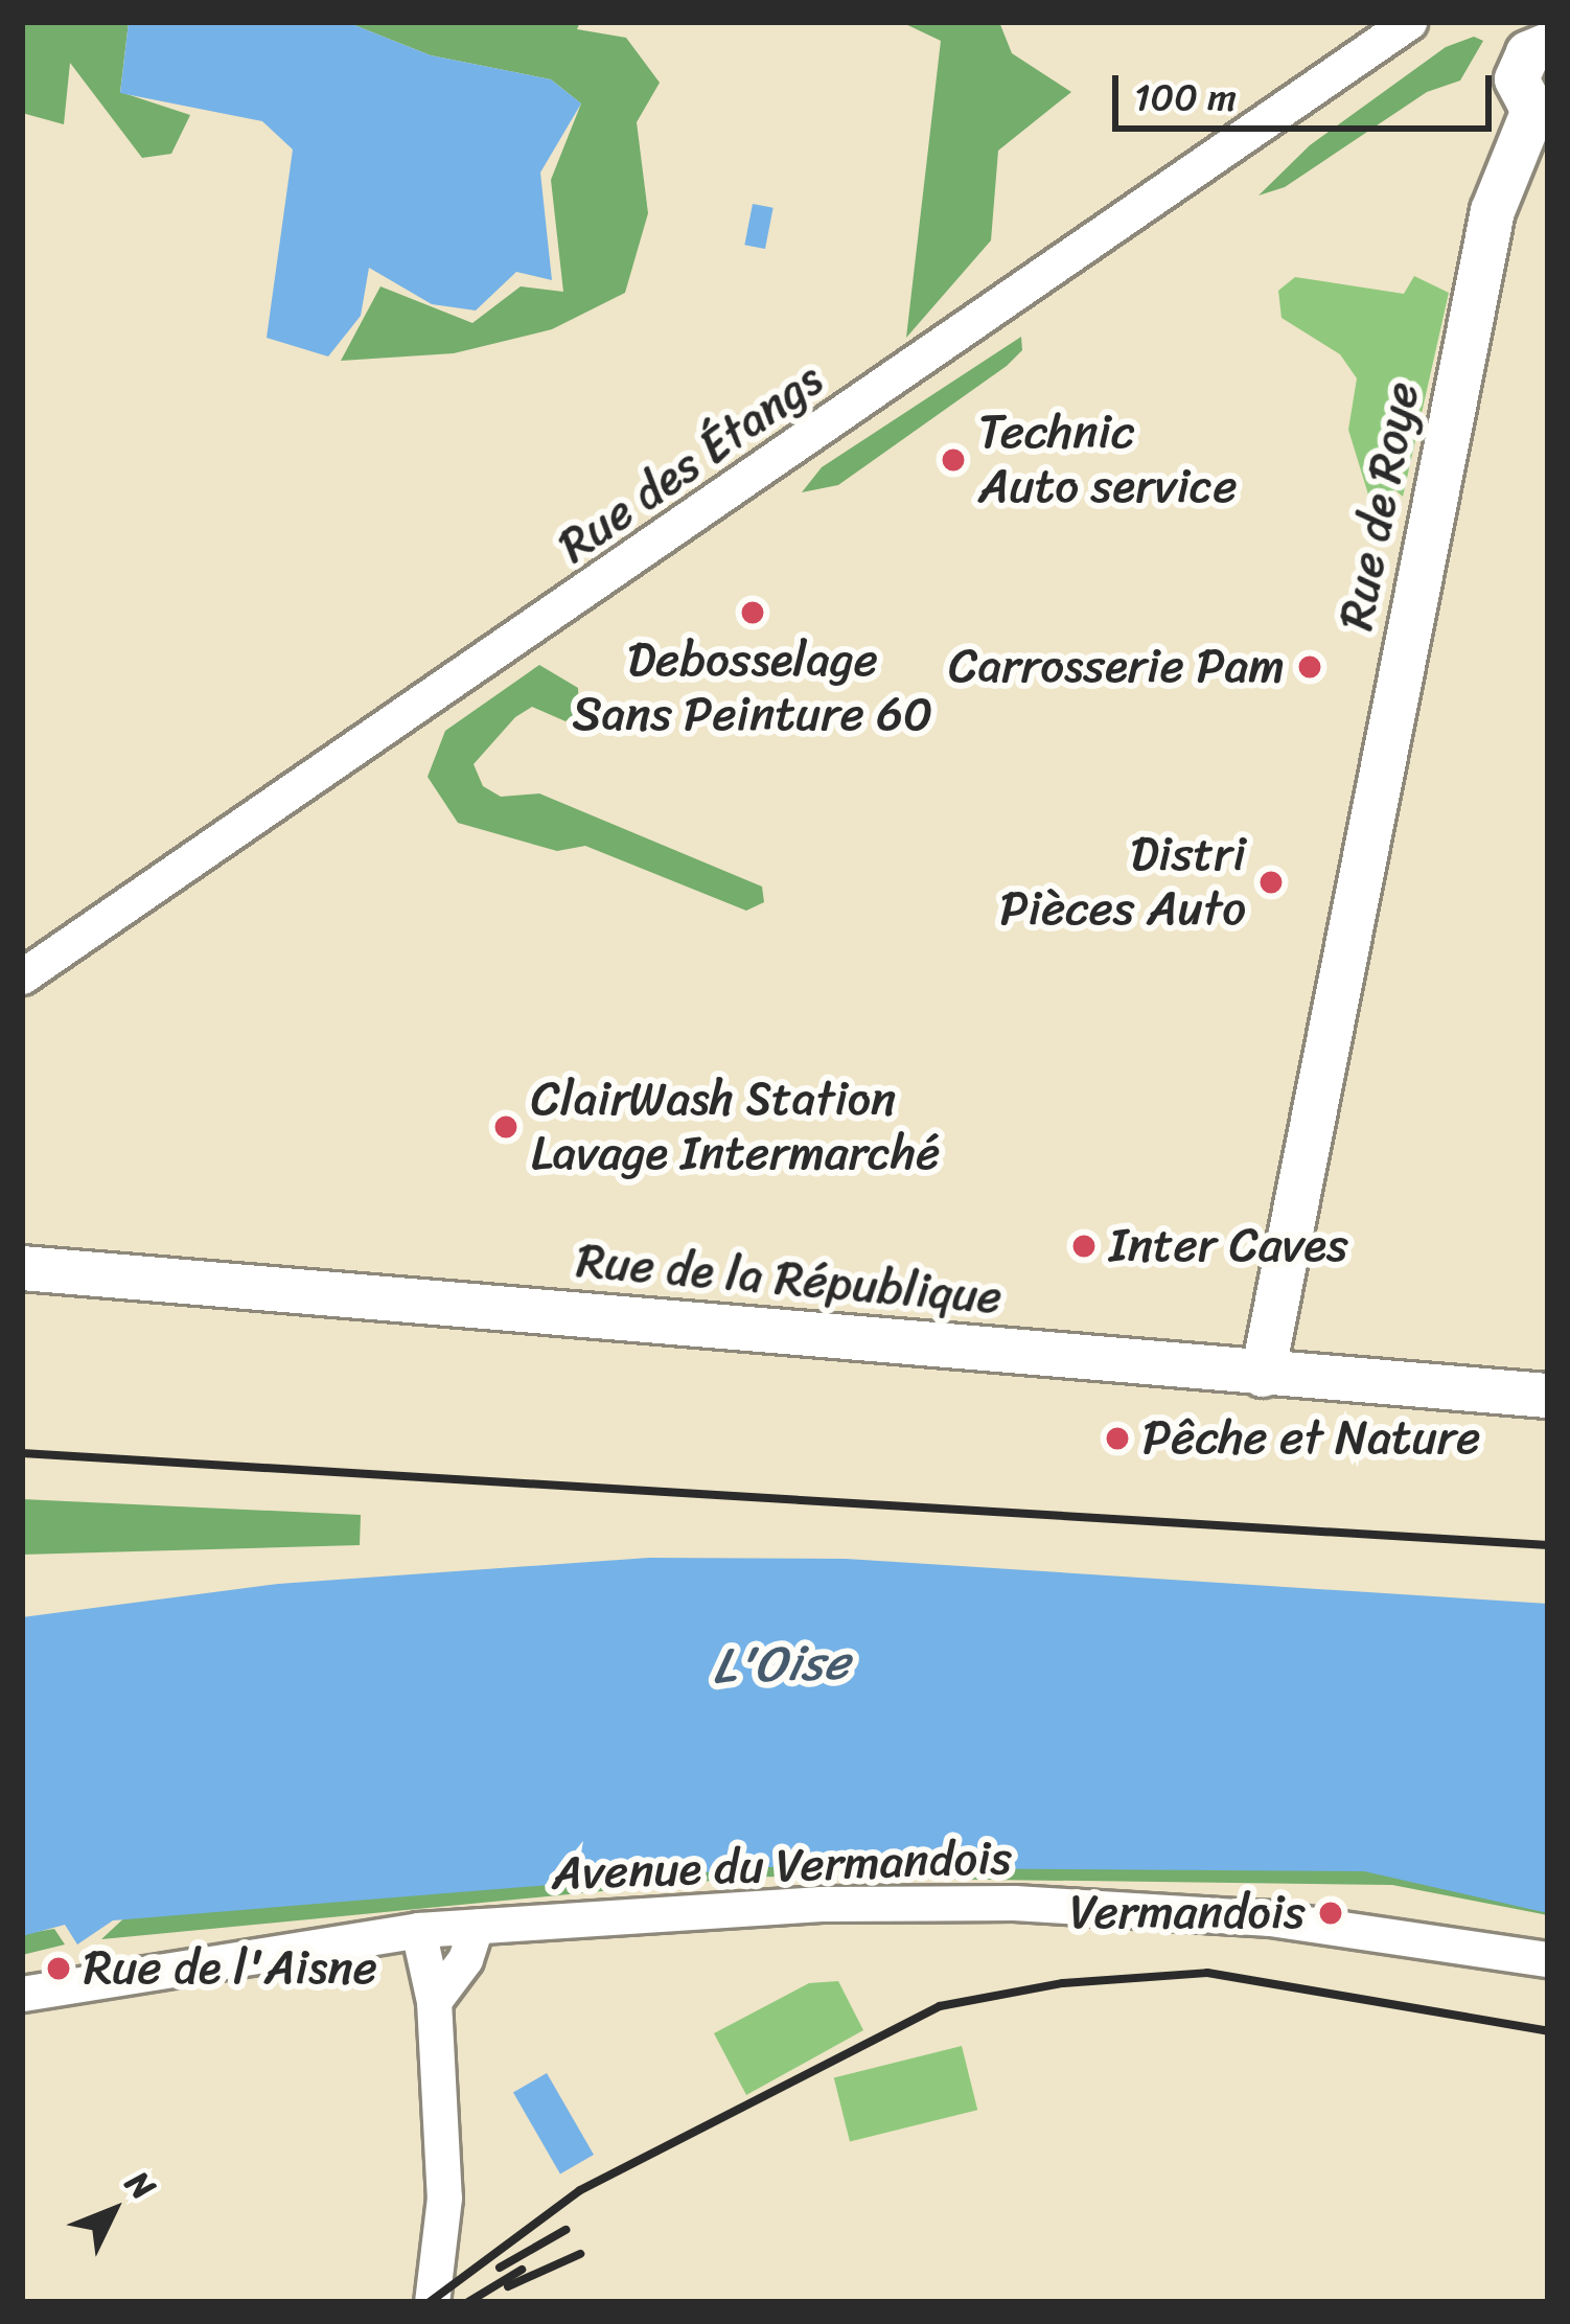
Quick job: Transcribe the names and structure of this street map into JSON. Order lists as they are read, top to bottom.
{
  "streets": {
    "main road": ["Rue de Roye", "Rue de la République"],
    "street": ["Rue des Étangs", "Avenue du Vermandois"]
  },
  "crossings": [
    ["Rue de Roye", "Rue de la République"]
  ],
  "water": ["L'Oise"],
  "places": [
    "Technic Auto service",
    "Debosselage Sans Peinture 60",
    "Carrosserie Pam",
    "Distri Pièces Auto",
    "ClairWash Station Lavage Intermarché",
    "Inter Caves",
    "Pêche et Nature",
    "Vermandois",
    "Rue de l'Aisne"
  ],
  "scale_bar": "100 m",
  "north": "top right"
}
